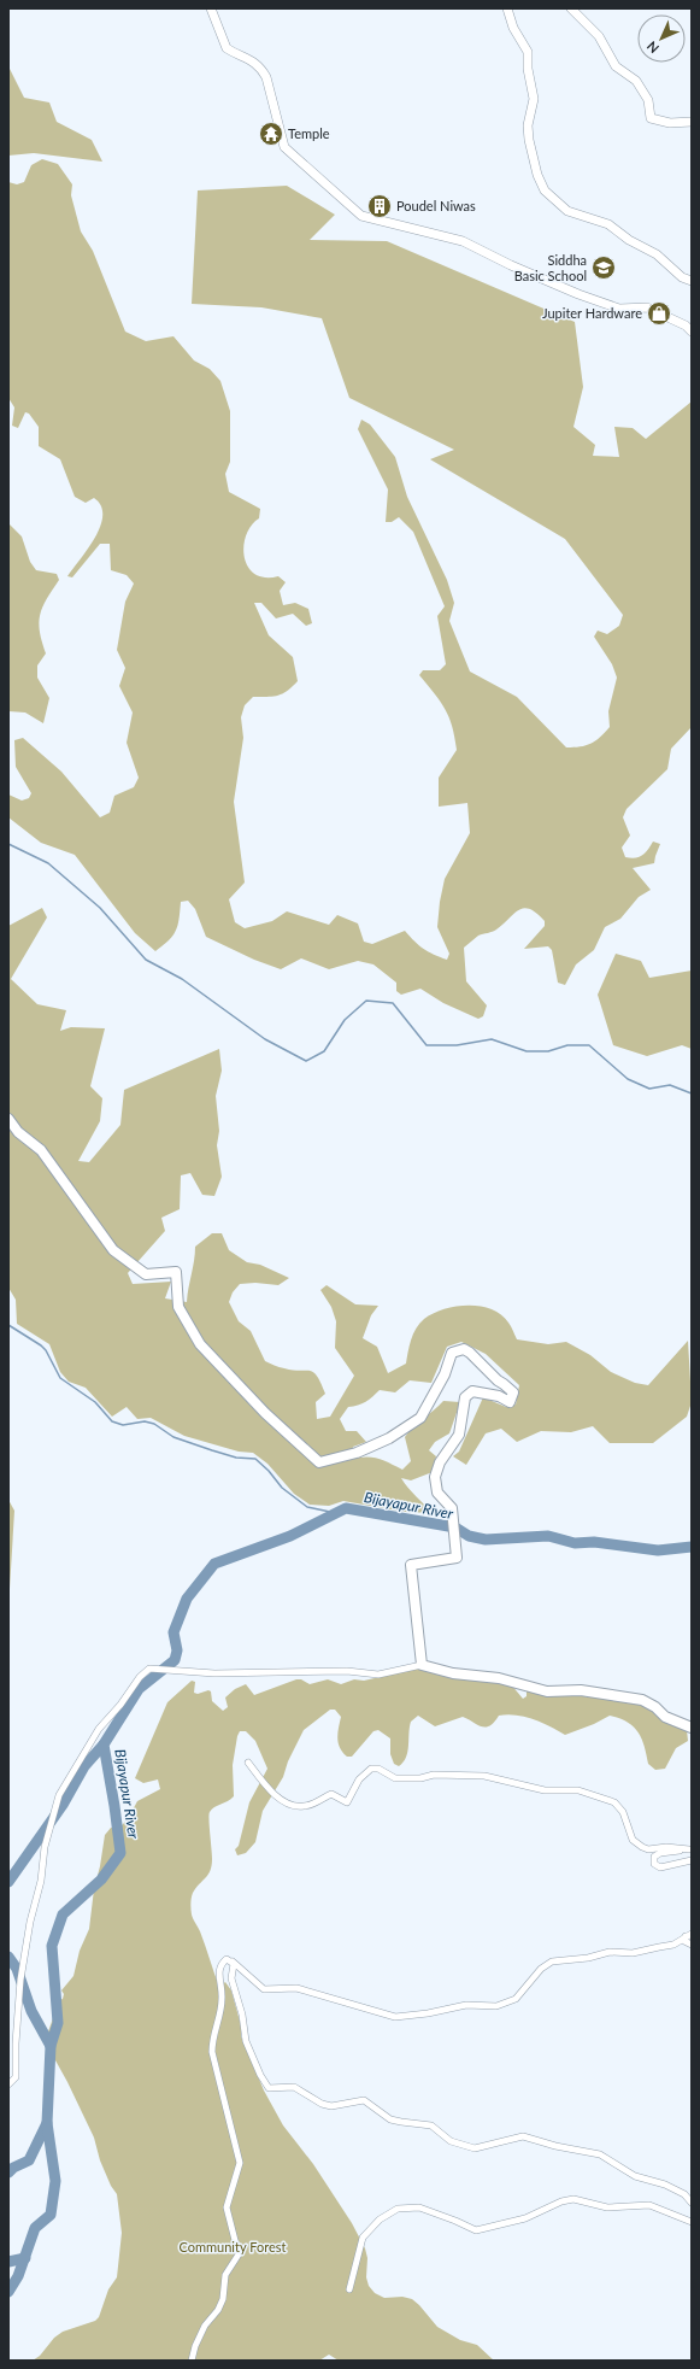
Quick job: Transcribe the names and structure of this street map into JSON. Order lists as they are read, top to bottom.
{
  "water": ["Bijayapur River"],
  "parks": ["Community Forest"],
  "places": {
    "temple": ["Temple"],
    "building": ["Poudel Niwas"],
    "school or university": ["Siddha Basic School"],
    "shop": ["Jupiter Hardware"]
  },
  "north": "bottom left"
}
